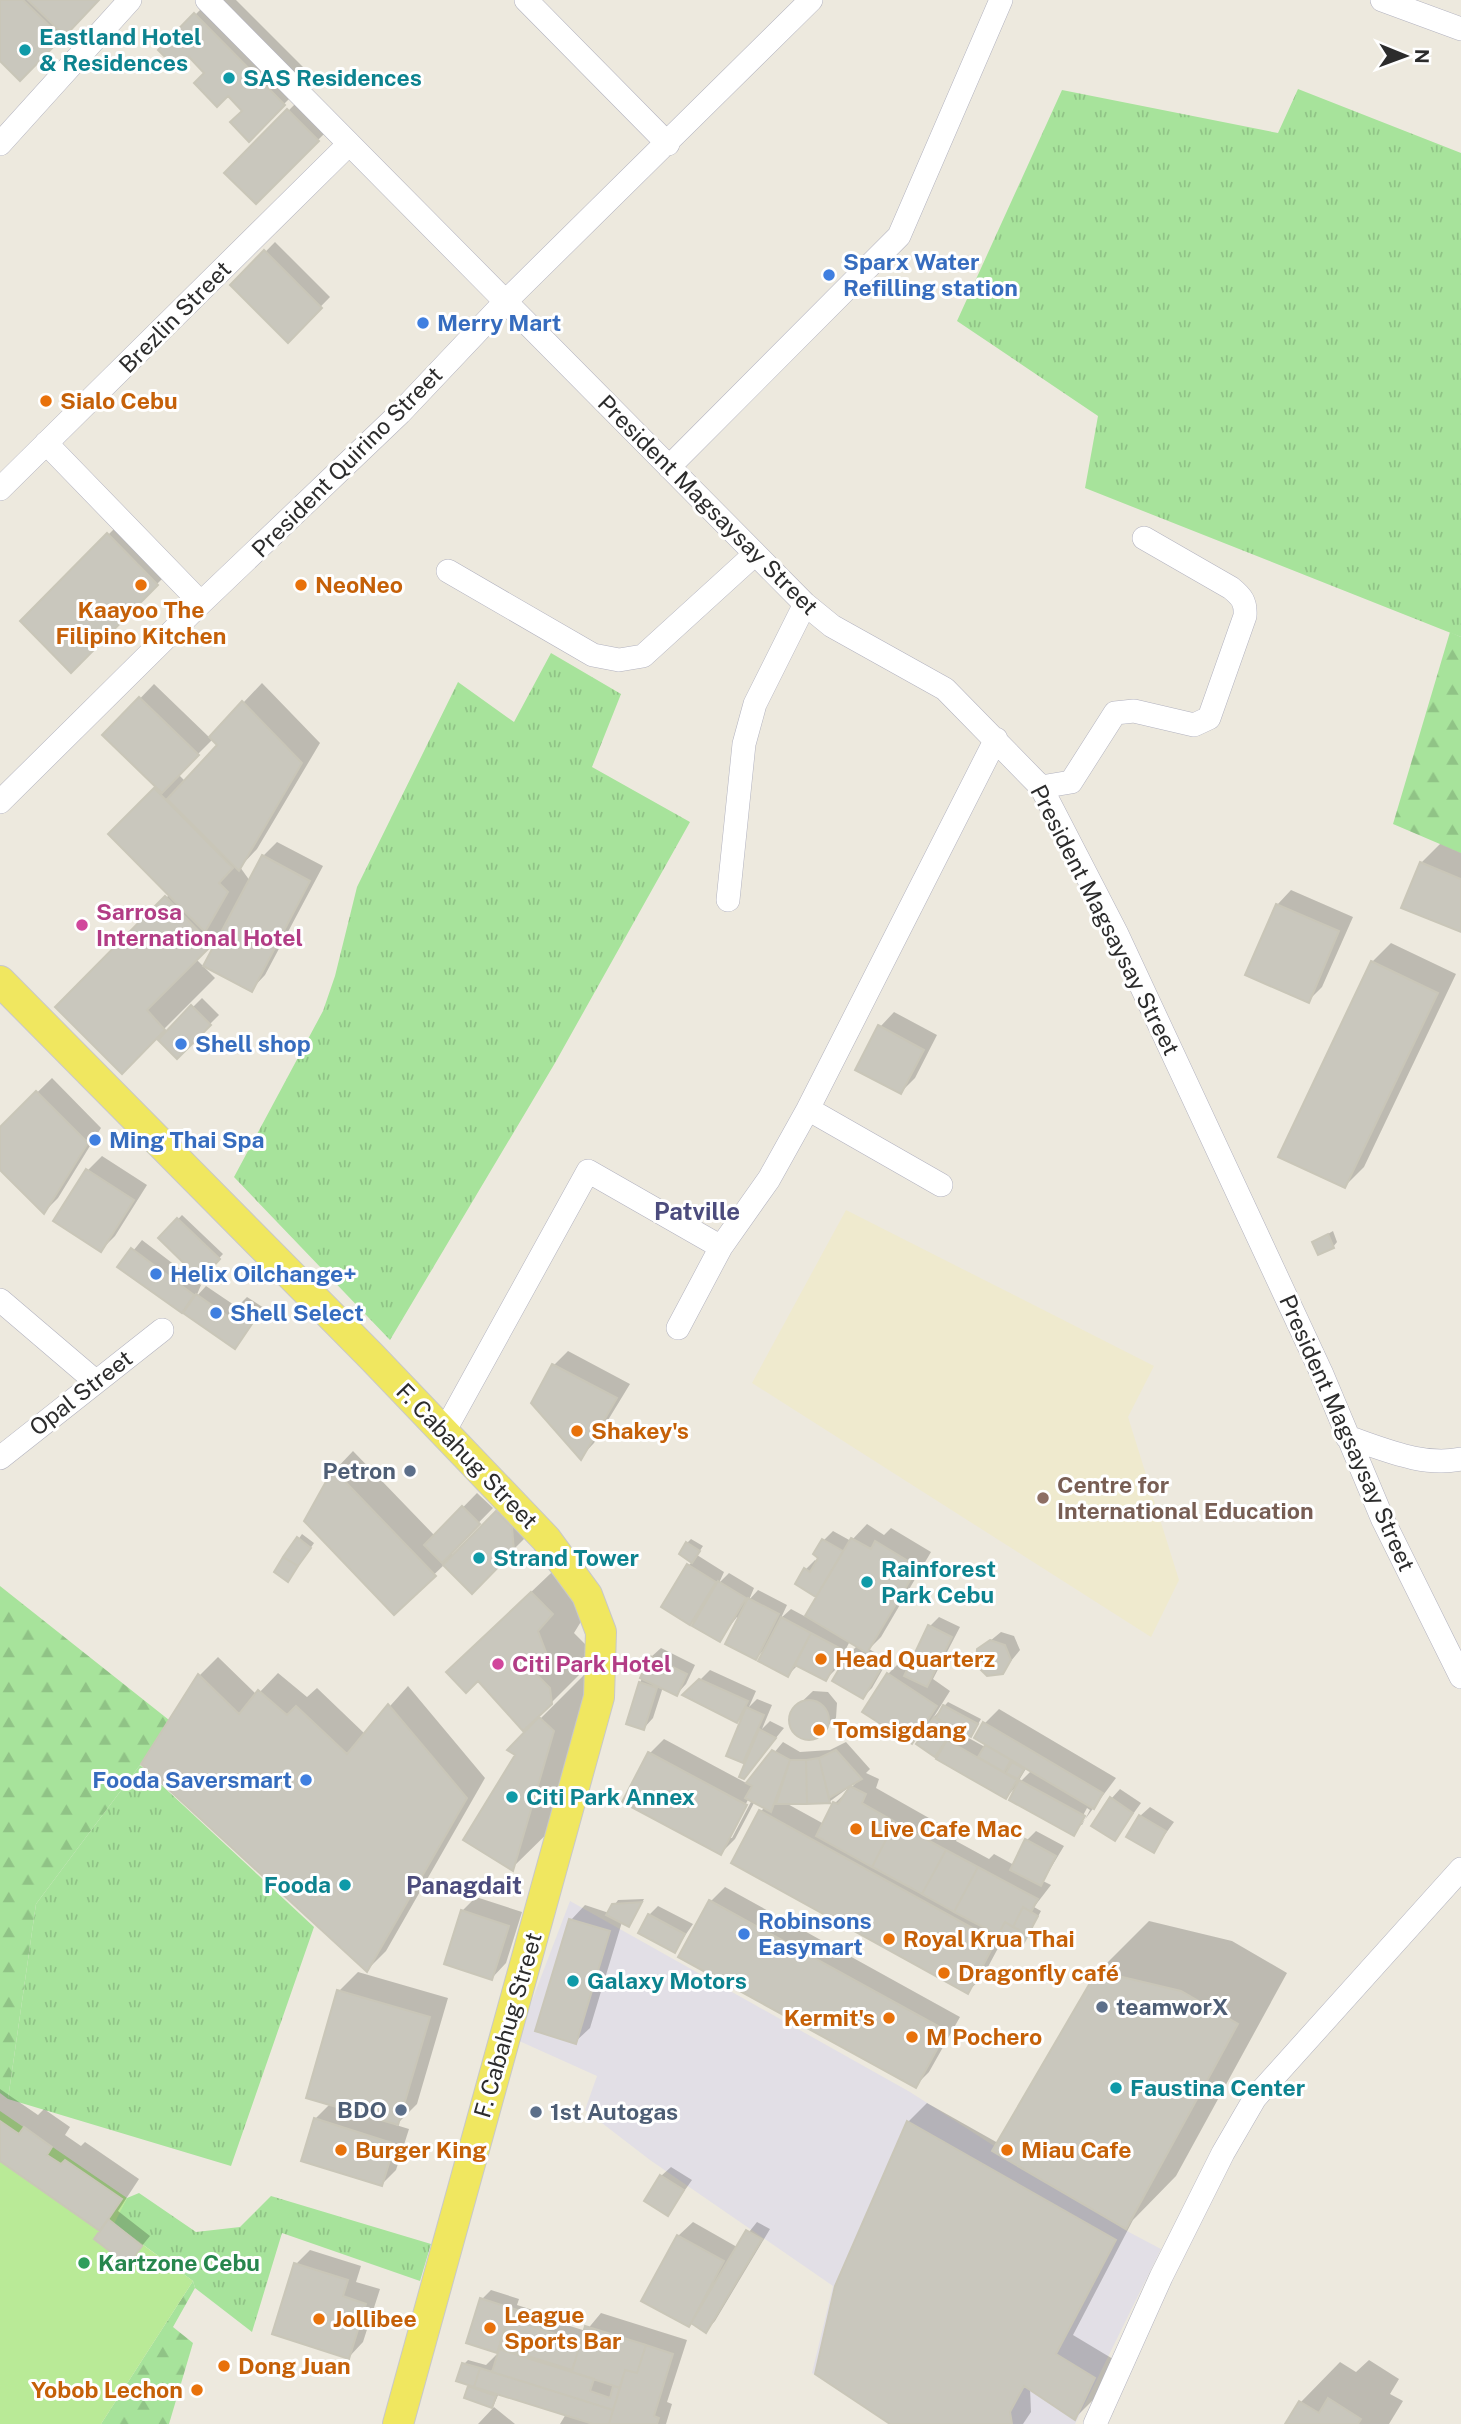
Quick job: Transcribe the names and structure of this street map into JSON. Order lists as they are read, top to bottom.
{
  "streets": {
    "main road": ["F. Cabahug Street"],
    "street": [
      "Brezlin Street",
      "President Quirino Street",
      "President Magsaysay Street",
      "Opal Street"
    ]
  },
  "crossings": [
    ["Brezlin Street", "President Magsaysay Street"],
    ["President Quirino Street", "President Magsaysay Street"]
  ],
  "districts": ["Patville", "Panagdait"],
  "places": [
    "Eastland Hotel & Residences",
    "SAS Residences",
    "Sparx Water Refilling station",
    "Merry Mart",
    "Sialo Cebu",
    "Kaayoo The Filipino Kitchen",
    "NeoNeo",
    "Sarrosa International Hotel",
    "Shell shop",
    "Ming Thai Spa",
    "Helix Oilchange+",
    "Shell Select",
    "Shakey's",
    "Petron",
    "Centre for International Education",
    "Strand Tower",
    "Rainforest Park Cebu",
    "Head Quarterz",
    "Citi Park Hotel",
    "Tomsigdang",
    "Fooda Saversmart",
    "Citi Park Annex",
    "Live Cafe Mac",
    "Fooda",
    "Robinsons Easymart",
    "Royal Krua Thai",
    "Dragonfly café",
    "Galaxy Motors",
    "teamworX",
    "Kermit's",
    "M Pochero",
    "Faustina Center",
    "BDO",
    "1st Autogas",
    "Burger King",
    "Miau Cafe",
    "Kartzone Cebu",
    "Jollibee",
    "League Sports Bar",
    "Dong Juan",
    "Yobob Lechon"
  ],
  "north": "right"
}
